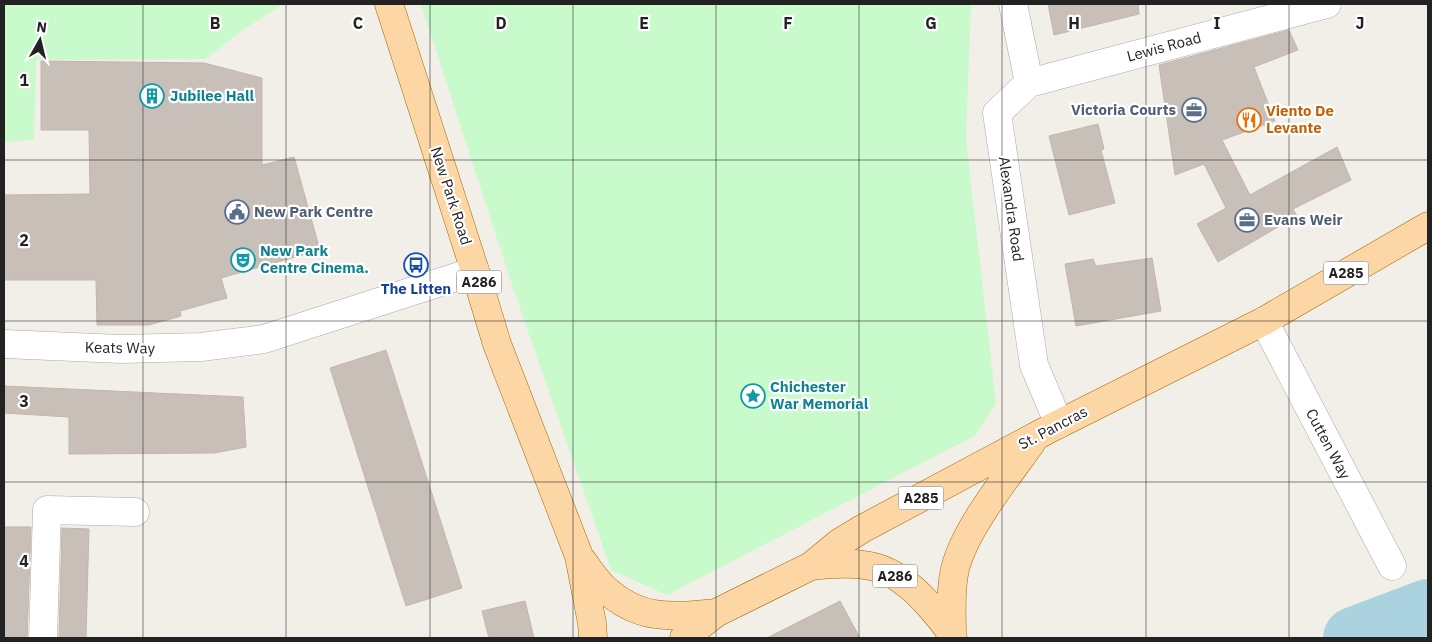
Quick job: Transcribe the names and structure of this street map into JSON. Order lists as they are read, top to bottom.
{
  "streets": {
    "main road": [
      "New Park Road",
      "A285",
      "A286",
      "St. Pancras"
    ],
    "street": [
      "Lewis Road",
      "Alexandra Road",
      "Keats Way",
      "Cutten Way"
    ]
  },
  "crossings": [
    ["Lewis Road", "Alexandra Road"],
    ["New Park Road", "Keats Way"],
    ["New Park Road", "St. Pancras"],
    ["Alexandra Road", "A285"],
    ["Alexandra Road", "St. Pancras"],
    ["A285", "A286"],
    ["A285", "St. Pancras"],
    ["A286", "St. Pancras"],
    ["St. Pancras", "Cutten Way"]
  ],
  "places": {
    "building": ["Jubilee Hall"],
    "office": ["Victoria Courts", "Evans Weir"],
    "restaurant": ["Viento De Levante"],
    "public building": ["New Park Centre"],
    "theatre": ["New Park Centre Cinema."],
    "bus stop": ["The Litten"],
    "place": ["Chichester War Memorial"]
  },
  "north": "top",
  "grid": {
    "columns": [
      "B",
      "C",
      "D",
      "E",
      "F",
      "G",
      "H",
      "I",
      "J"
    ],
    "rows": [
      "1",
      "2",
      "3",
      "4"
    ]
  }
}
